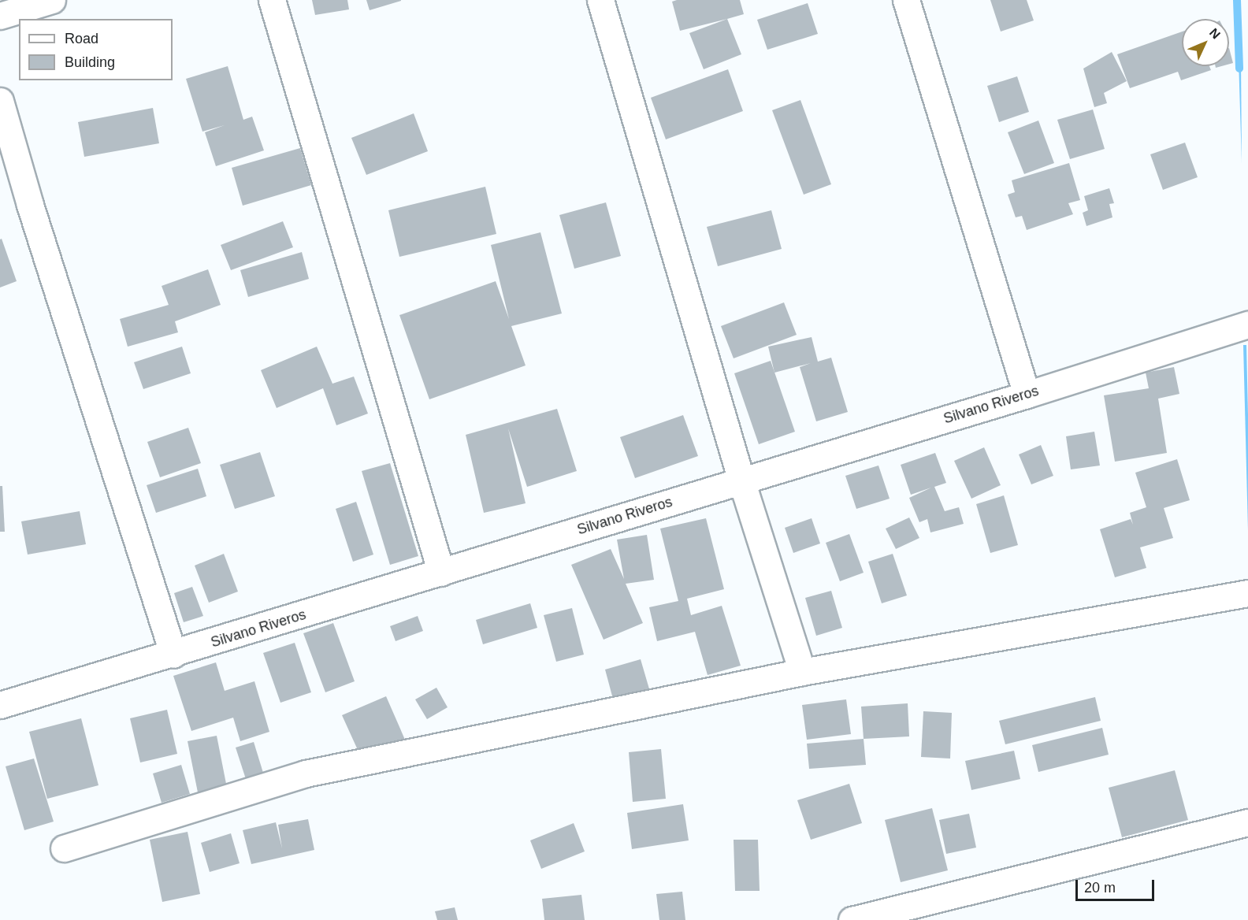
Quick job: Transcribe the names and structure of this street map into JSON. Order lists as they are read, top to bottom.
{
  "streets": {
    "street": ["Silvano Riveros"]
  },
  "legend": ["Road", "Building"],
  "scale_bar": "20 m",
  "north": "top right"
}
